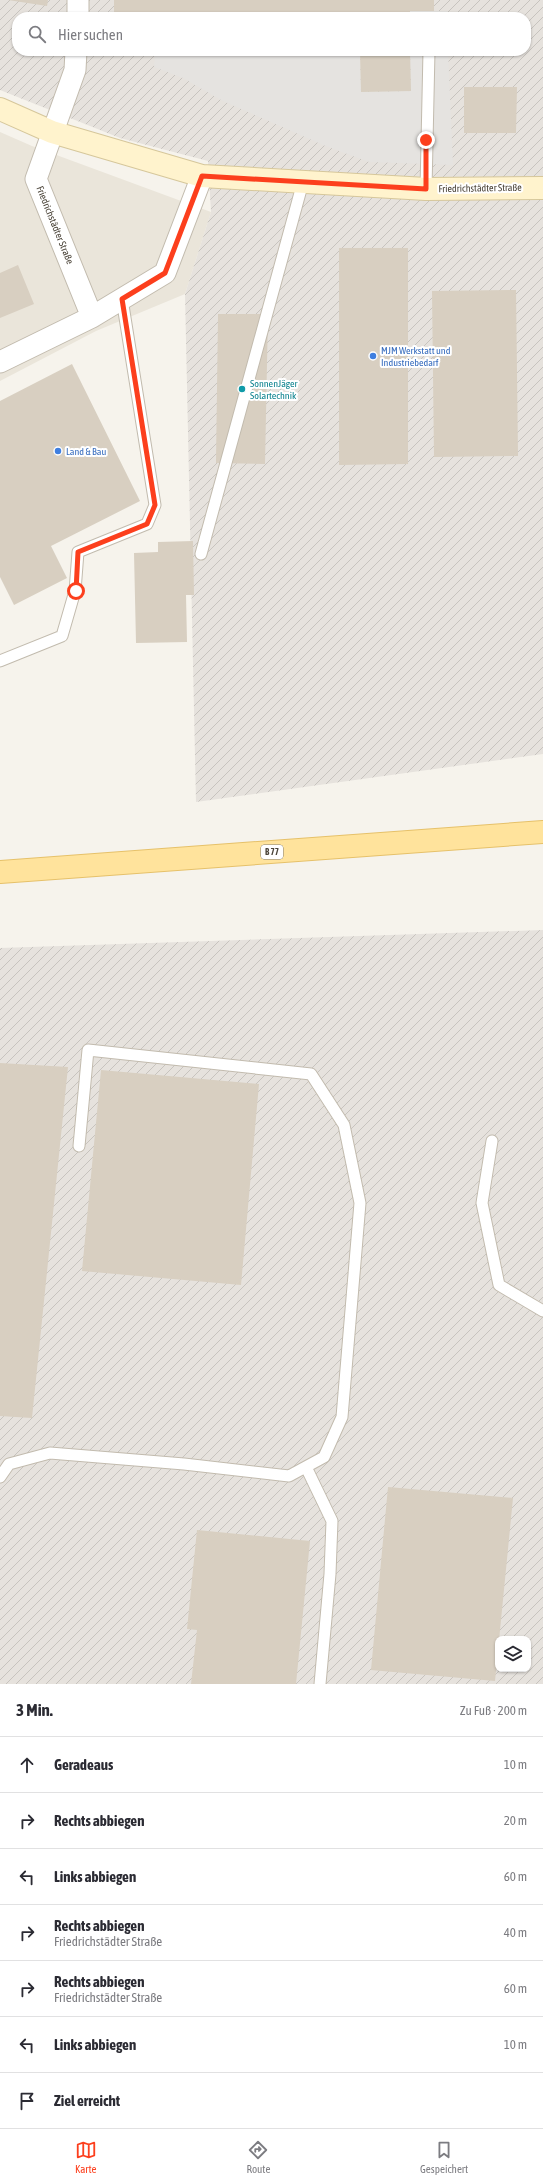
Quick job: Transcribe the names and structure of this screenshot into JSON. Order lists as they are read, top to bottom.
{
  "streets": {
    "main road": ["B 77"],
    "street": ["Friedrichstädter Straße"]
  },
  "places": ["MJM Werkstatt und Industriebedarf", "SonnenJäger Solartechnik", "Land & Bau"],
  "page": {
    "search": "Hier suchen",
    "heading": ["3 Min.", "Zu Fuß · 200 m"],
    "list": [
      ["Geradeaus", "10 m"],
      ["Rechts abbiegen", "20 m"],
      ["Links abbiegen", "60 m"],
      ["Rechts abbiegen", "Friedrichstädter Straße", "40 m"],
      ["Rechts abbiegen", "Friedrichstädter Straße", "60 m"],
      ["Links abbiegen", "10 m"],
      "Ziel erreicht"
    ],
    "nav": ["Karte", "Route", "Gespeichert"]
  }
}
